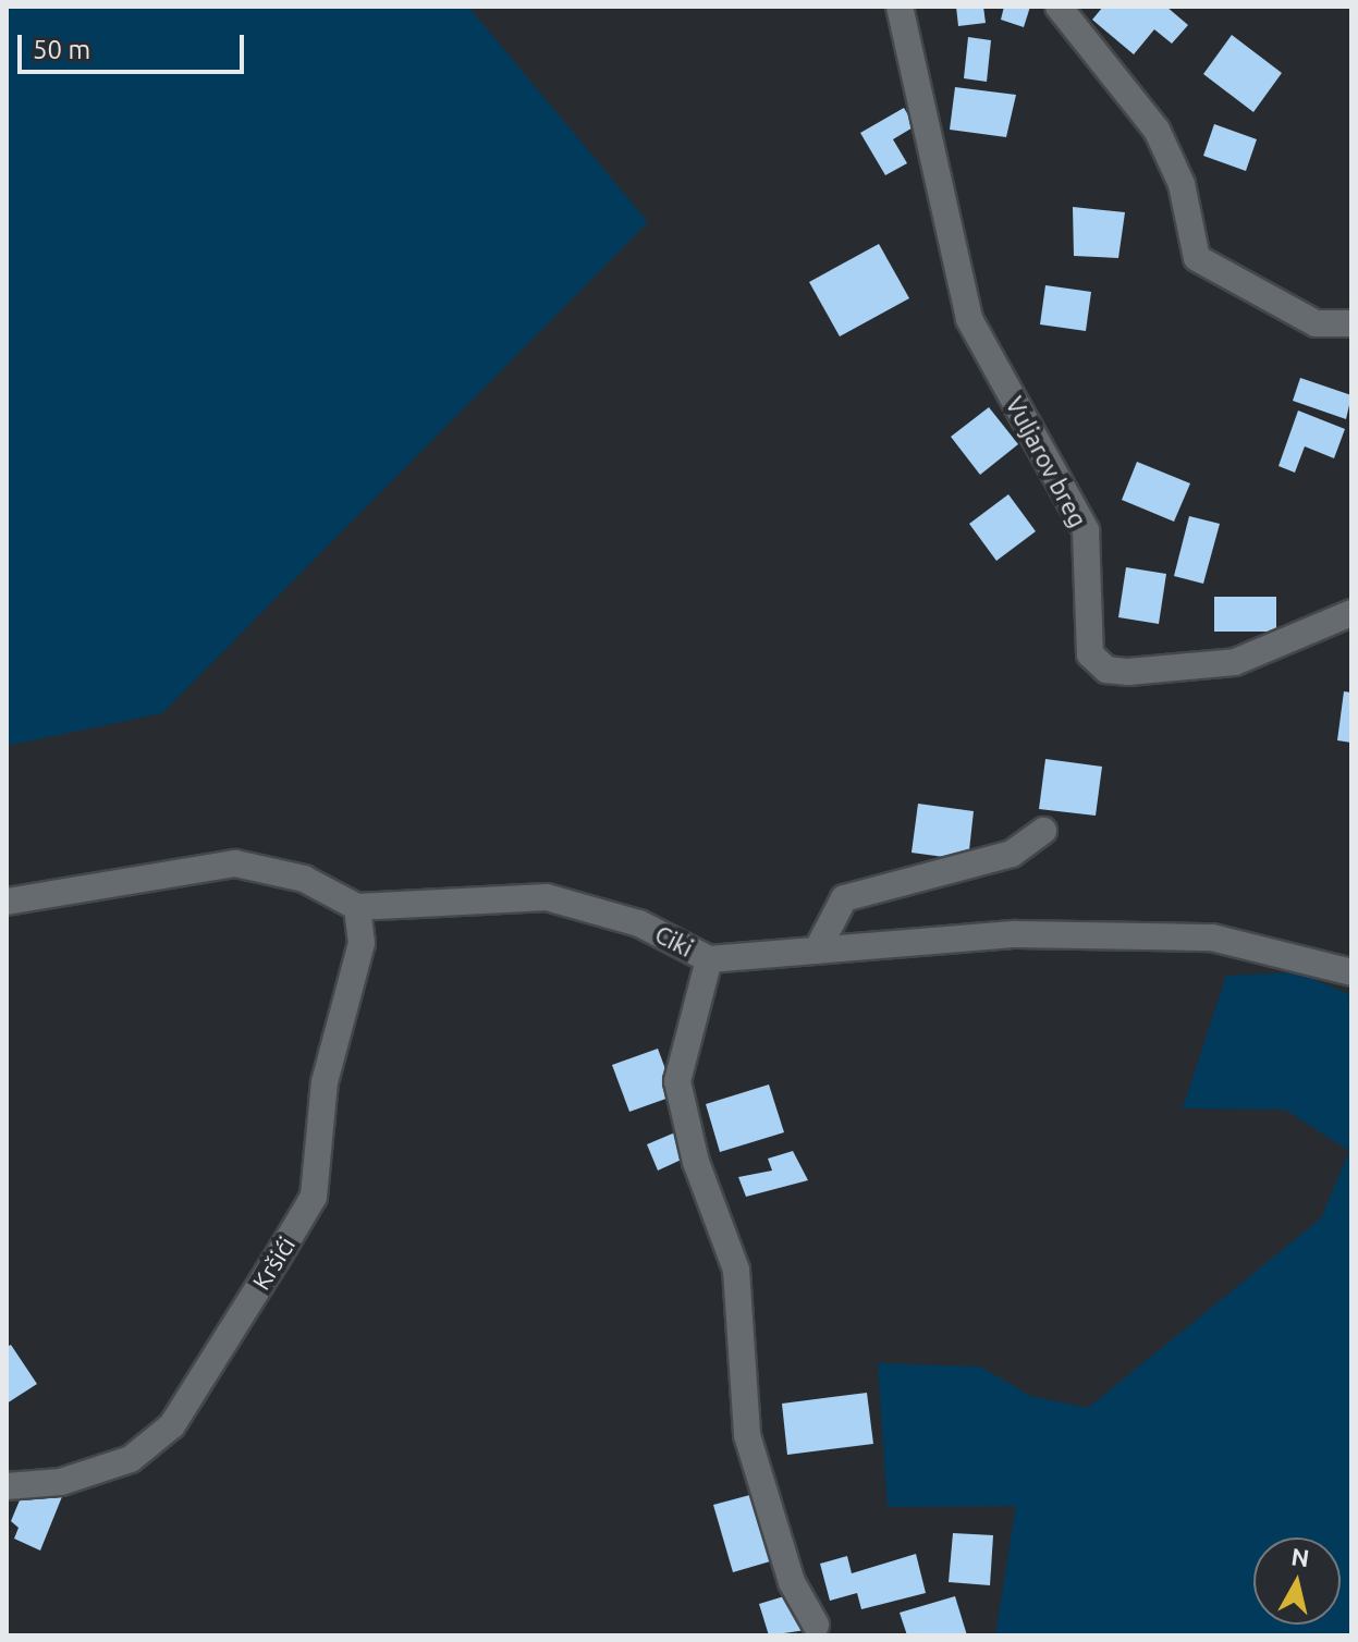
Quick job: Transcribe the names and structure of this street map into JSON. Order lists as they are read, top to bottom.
{
  "streets": {
    "street": ["Vuljarov breg", "Ciki", "Kršići"]
  },
  "crossings": [
    ["Ciki", "Kršići"]
  ],
  "scale_bar": "50 m",
  "north": "top"
}
